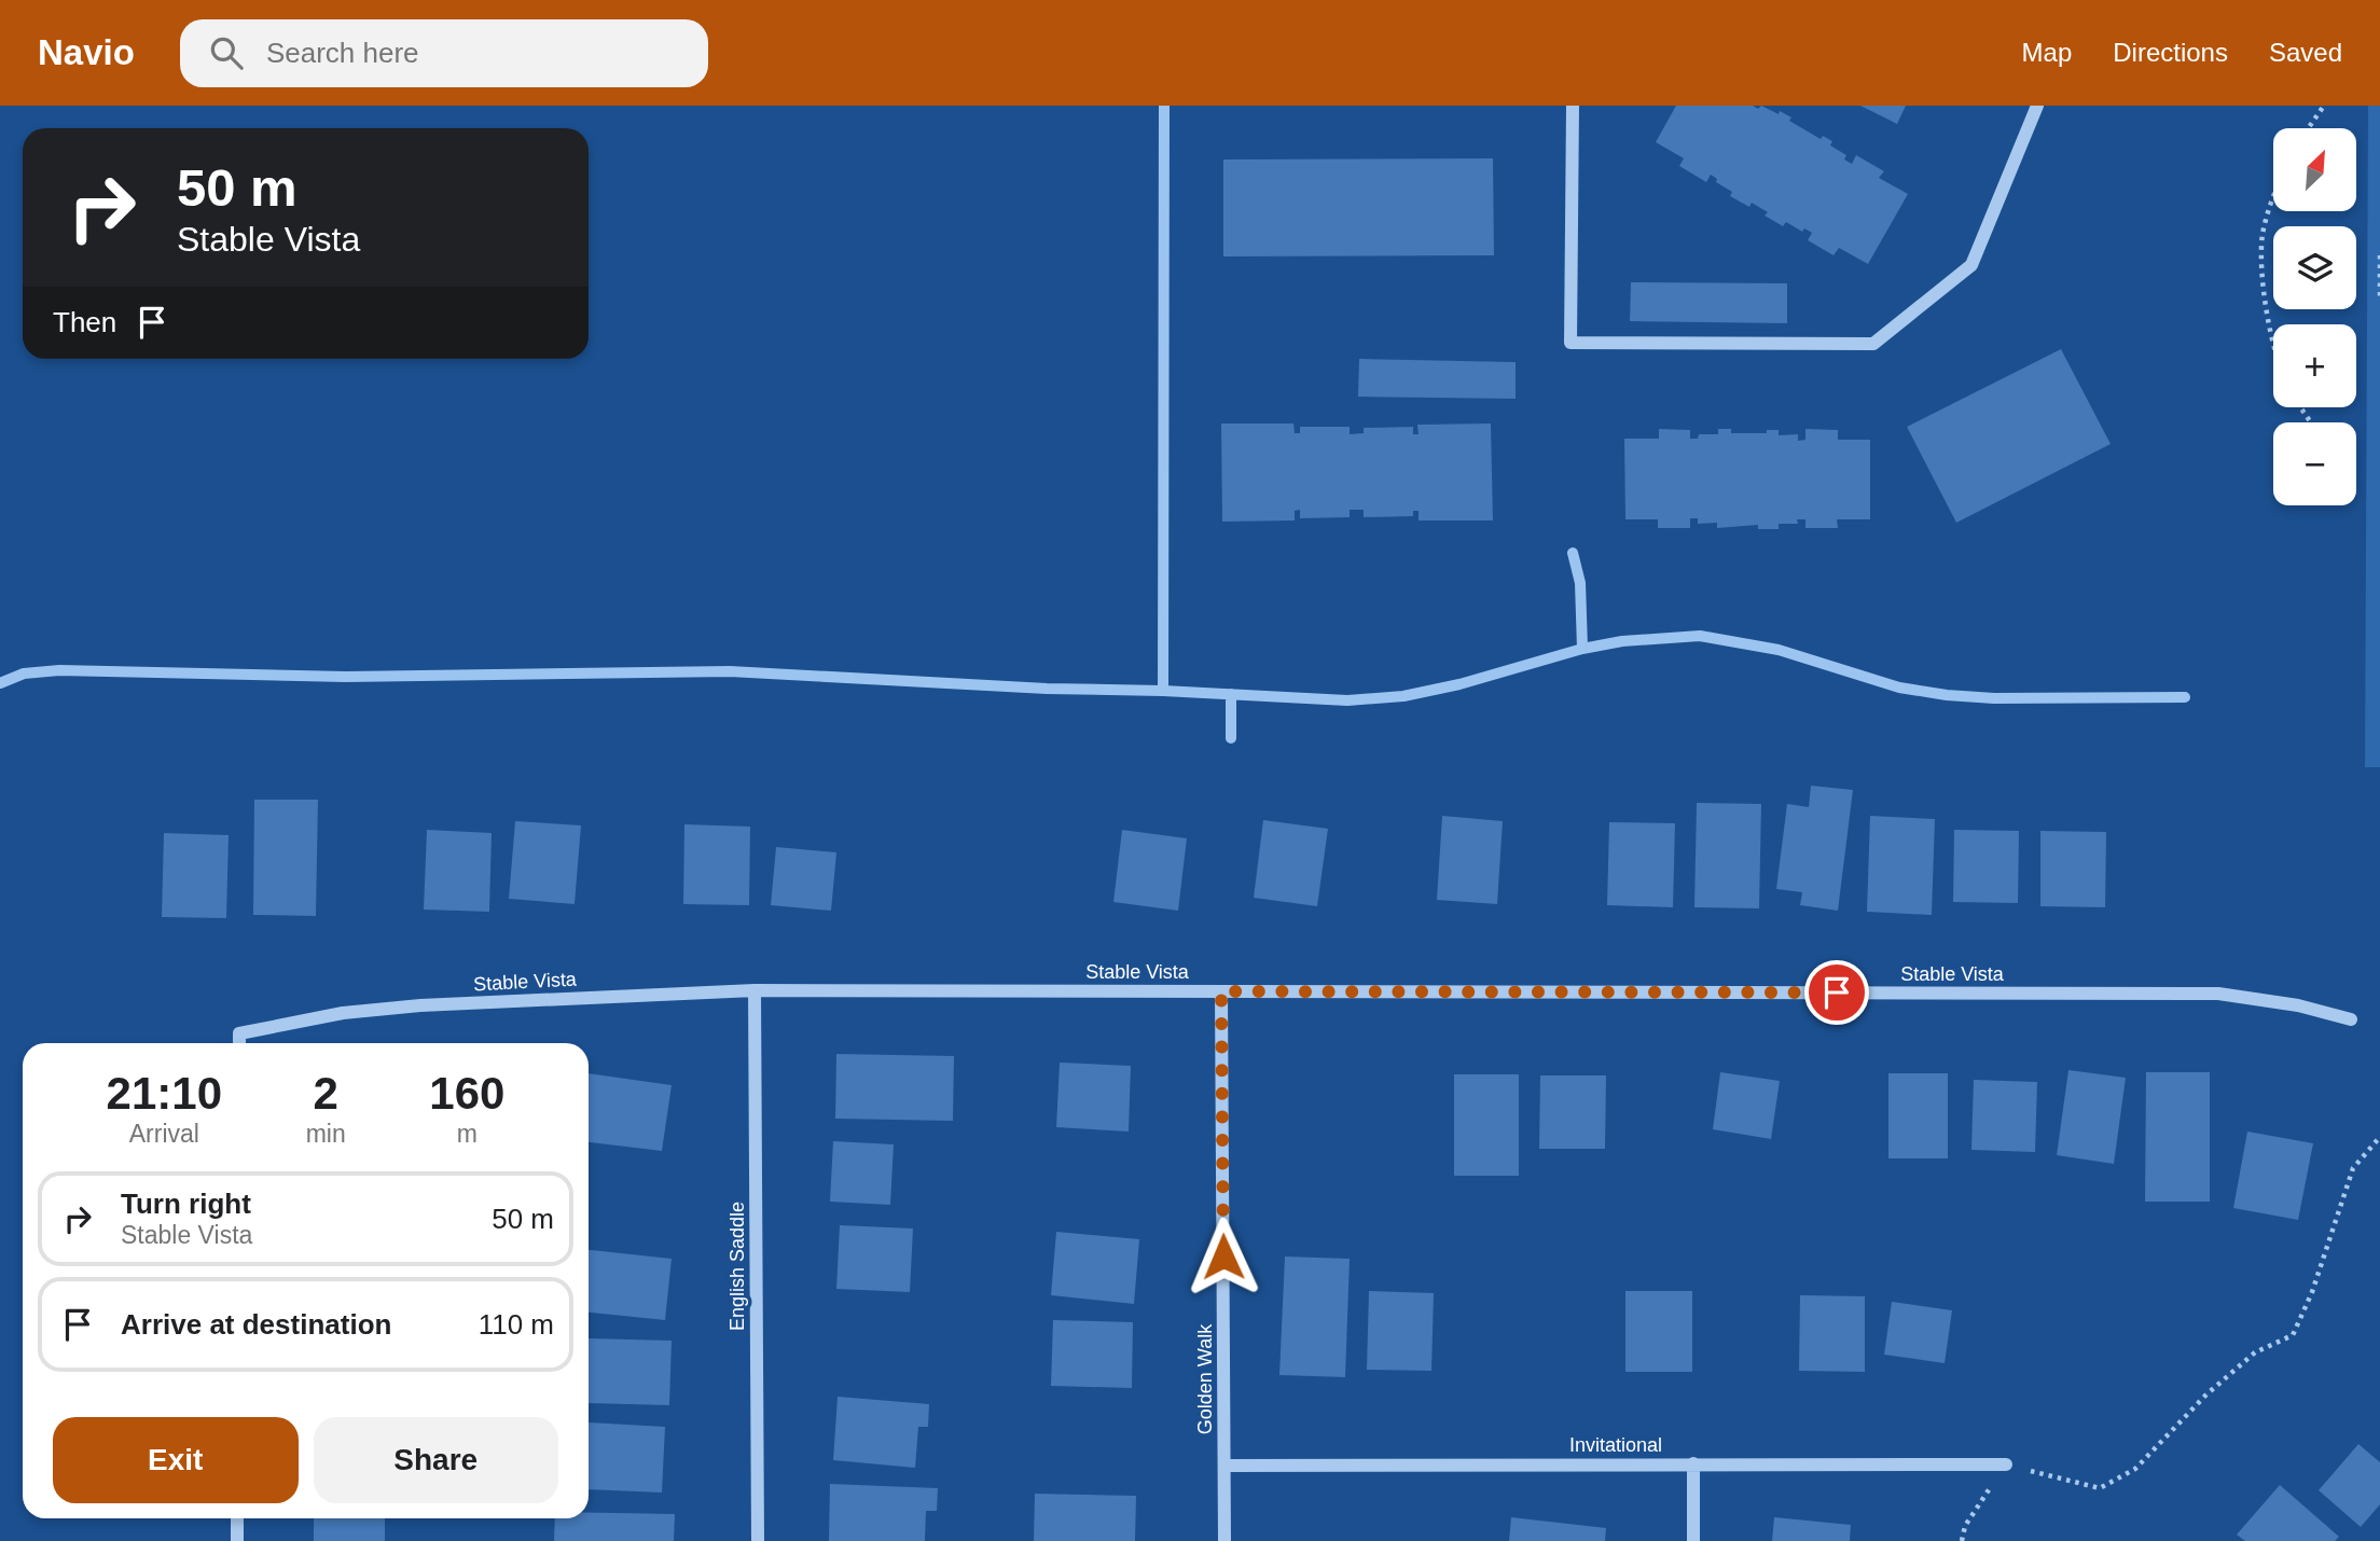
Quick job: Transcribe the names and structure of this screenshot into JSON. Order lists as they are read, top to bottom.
{
  "streets": {
    "street": [
      "Stable Vista",
      "English Saddle",
      "Golden Walk",
      "Invitational"
    ]
  },
  "crossings": [
    ["Stable Vista", "English Saddle"],
    ["Stable Vista", "Golden Walk"],
    ["Golden Walk", "Invitational"]
  ],
  "north": "top right",
  "page": {
    "header": "Navio",
    "search": "Search here",
    "nav": ["Map", "Directions", "Saved"],
    "map_buttons": ["+", "−"],
    "turn": ["50 m", "Stable Vista"],
    "then": "Then",
    "eta": [
      "21:10",
      "Arrival",
      "2",
      "min",
      "160",
      "m"
    ],
    "list": [
      {
        "name": "Turn right",
        "note": "Stable Vista",
        "value": "50 m"
      },
      {
        "name": "Arrive at destination",
        "value": "110 m"
      }
    ],
    "buttons": ["Exit", "Share"]
  }
}
